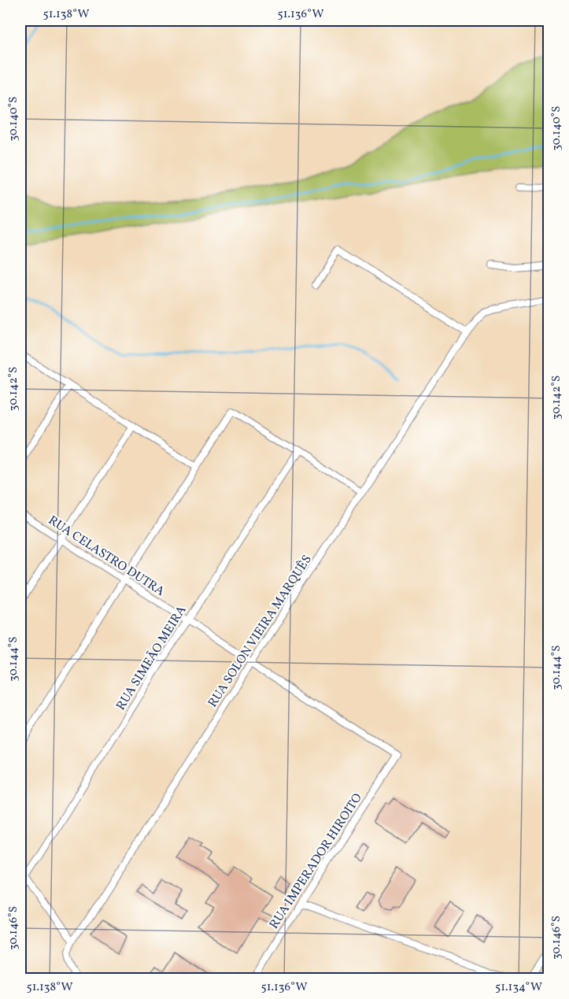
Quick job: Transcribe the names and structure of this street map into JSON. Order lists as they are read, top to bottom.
{
  "streets": {
    "street": [
      "RUA CELASTRO DUTRA",
      "RUA SOLON VIEIRA MARQUÊS",
      "RUA SIMEÃO MEIRA",
      "RUA IMPERADOR HIROITO"
    ]
  },
  "crossings": [
    ["RUA CELASTRO DUTRA", "RUA SOLON VIEIRA MARQUÊS"],
    ["RUA CELASTRO DUTRA", "RUA SIMEÃO MEIRA"],
    ["RUA CELASTRO DUTRA", "RUA IMPERADOR HIROITO"]
  ],
  "coordinates": [
    "51.138°W",
    "51.136°W",
    "30.140°S",
    "30.142°S",
    "30.144°S",
    "30.146°S",
    "51.134°W"
  ]
}
